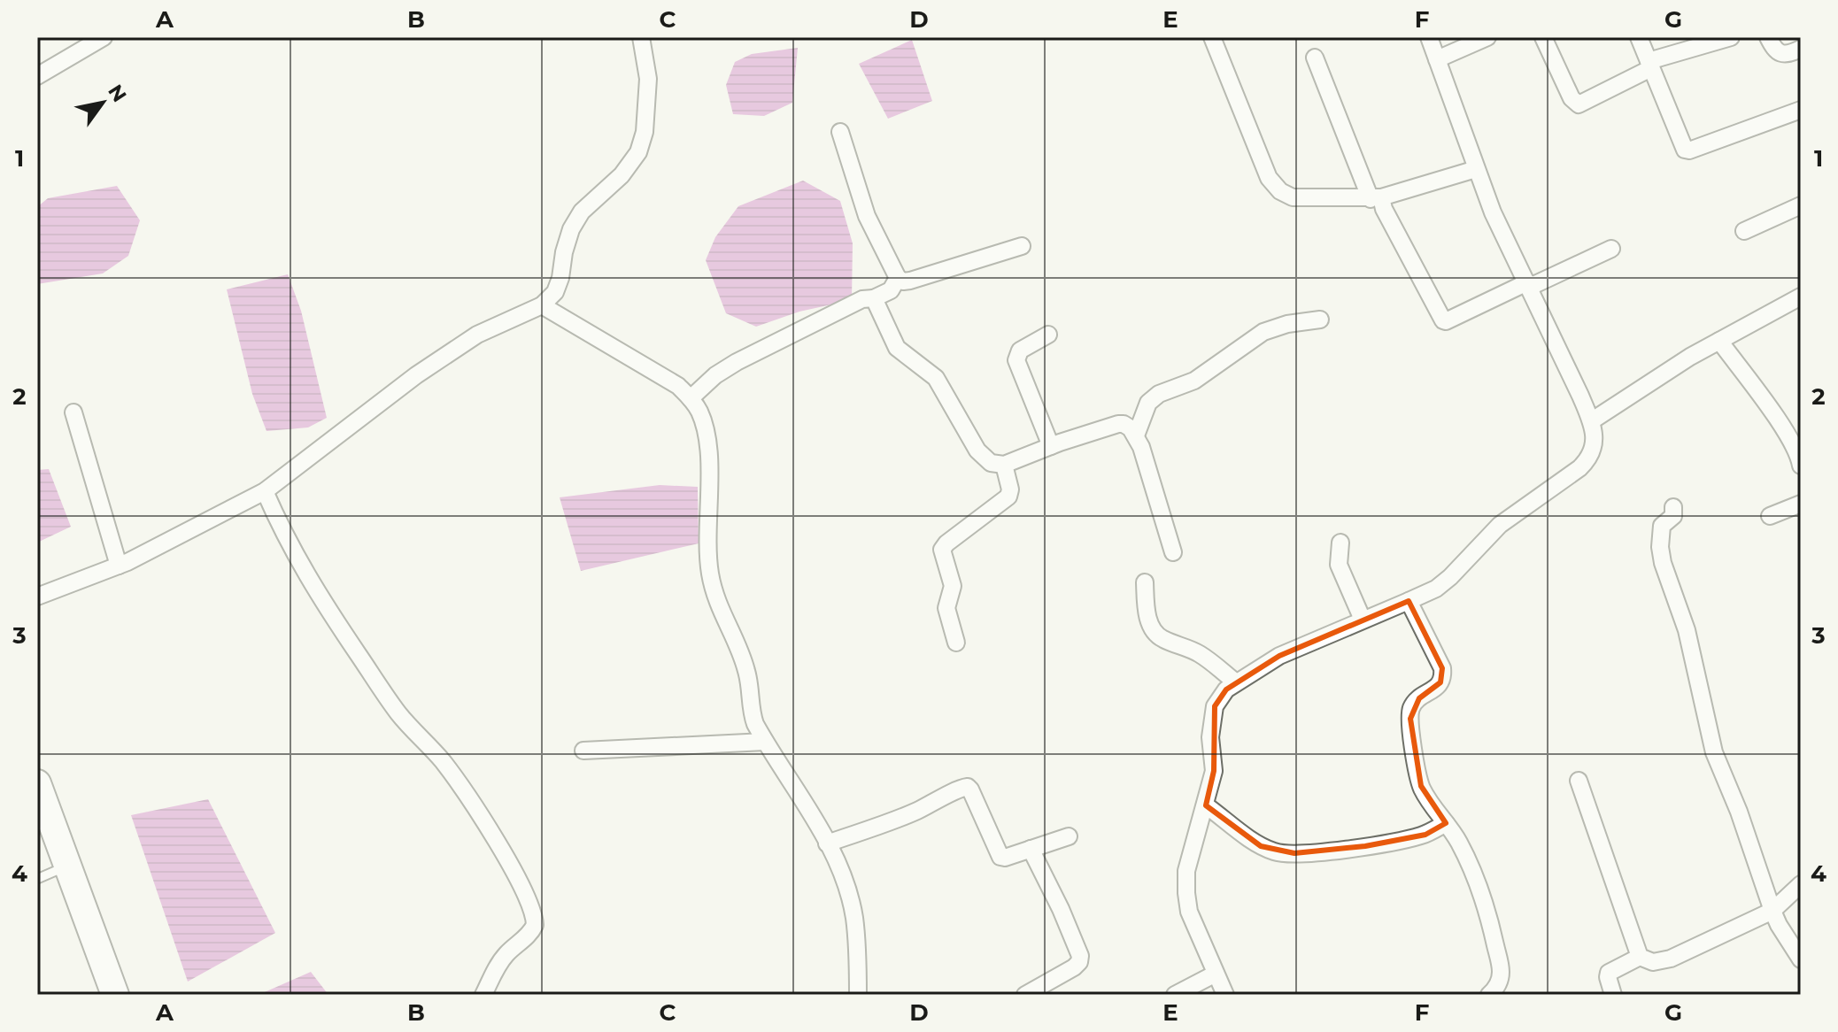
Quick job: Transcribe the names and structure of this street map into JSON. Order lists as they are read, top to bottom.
{
  "north": "top right",
  "grid": {
    "columns": [
      "A",
      "B",
      "C",
      "D",
      "E",
      "F",
      "G"
    ],
    "rows": [
      "1",
      "2",
      "3",
      "4"
    ]
  }
}
